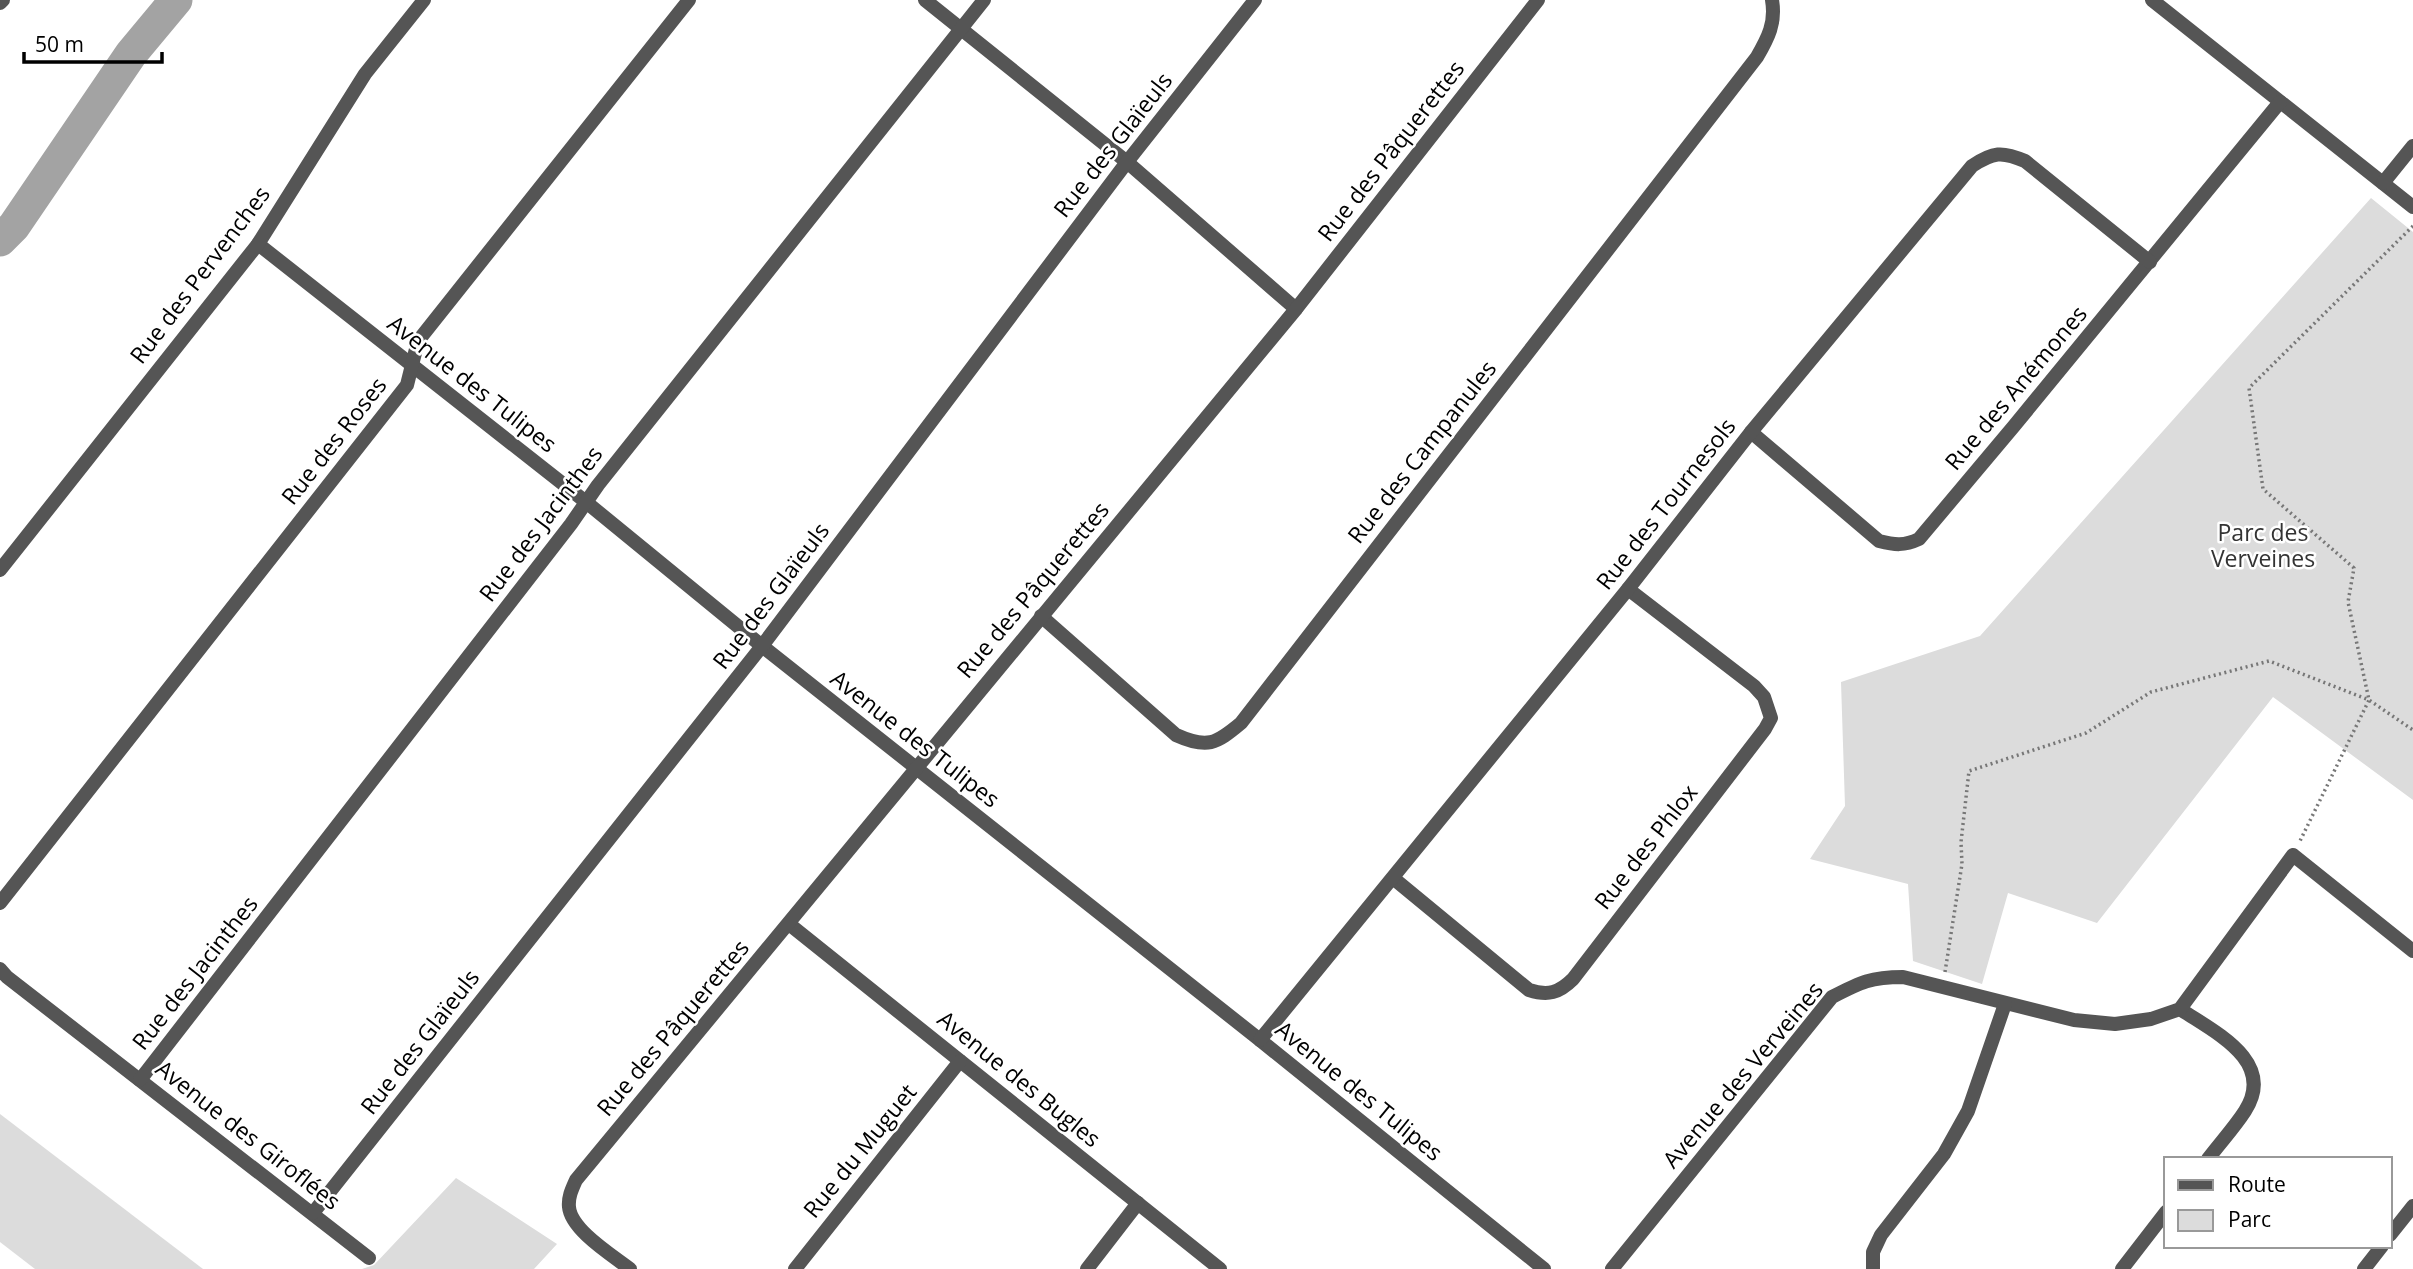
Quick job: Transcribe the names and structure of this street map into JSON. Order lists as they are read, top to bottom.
{
  "streets": {
    "street": [
      "Rue des Glaïeuls",
      "Rue des Pâquerettes",
      "Rue des Pervenches",
      "Avenue des Tulipes",
      "Rue des Anémones",
      "Rue des Roses",
      "Rue des Campanules",
      "Rue des Tournesols",
      "Rue des Jacinthes",
      "Rue des Phlox",
      "Avenue des Verveines",
      "Avenue des Bugles",
      "Avenue des Giroflées",
      "Rue du Muguet"
    ]
  },
  "crossings": [
    ["Rue des Glaïeuls", "Avenue des Tulipes"],
    ["Rue des Glaïeuls", "Avenue des Giroflées"],
    ["Rue des Pâquerettes", "Avenue des Tulipes"],
    ["Rue des Pâquerettes", "Rue des Campanules"],
    ["Rue des Pâquerettes", "Avenue des Bugles"],
    ["Rue des Pervenches", "Avenue des Tulipes"],
    ["Avenue des Tulipes", "Rue des Roses"],
    ["Avenue des Tulipes", "Rue des Tournesols"],
    ["Avenue des Tulipes", "Rue des Jacinthes"],
    ["Rue des Anémones", "Rue des Tournesols"],
    ["Rue des Tournesols", "Rue des Phlox"],
    ["Rue des Jacinthes", "Avenue des Giroflées"],
    ["Avenue des Bugles", "Rue du Muguet"]
  ],
  "parks": ["Parc des Verveines"],
  "legend": ["Route", "Parc"],
  "scale_bar": "50 m"
}
